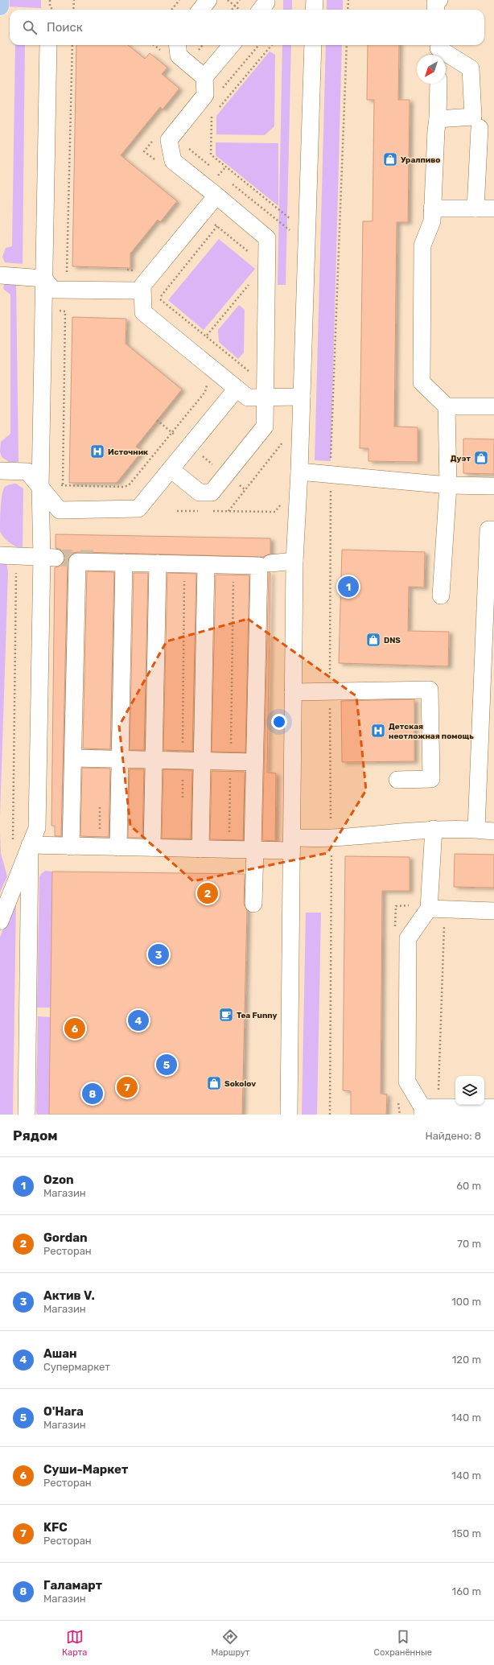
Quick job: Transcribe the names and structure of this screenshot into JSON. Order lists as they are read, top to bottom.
{
  "places": {
    "shop": [
      "Уралпиво",
      "Дуэт",
      "DNS",
      "Sokolov"
    ],
    "hospital": ["Источник", "Детская неотложная помощь"],
    "cafe": ["Tea Funny"]
  },
  "north": "bottom left",
  "page": {
    "search": "Поиск",
    "pins": [
      "1",
      "2",
      "3",
      "4",
      "6",
      "5",
      "7",
      "8"
    ],
    "heading": ["Рядом", "Найдено: 8"],
    "list": [
      {
        "mark": "1",
        "name": "Ozon",
        "note": "Магазин",
        "value": "60 m"
      },
      {
        "mark": "2",
        "name": "Gordan",
        "note": "Ресторан",
        "value": "70 m"
      },
      {
        "mark": "3",
        "name": "Актив V.",
        "note": "Магазин",
        "value": "100 m"
      },
      {
        "mark": "4",
        "name": "Ашан",
        "note": "Супермаркет",
        "value": "120 m"
      },
      {
        "mark": "5",
        "name": "O'Hara",
        "note": "Магазин",
        "value": "140 m"
      },
      {
        "mark": "6",
        "name": "Суши-Маркет",
        "note": "Ресторан",
        "value": "140 m"
      },
      {
        "mark": "7",
        "name": "KFC",
        "note": "Ресторан",
        "value": "150 m"
      },
      {
        "mark": "8",
        "name": "Галамарт",
        "note": "Магазин",
        "value": "160 m"
      }
    ],
    "nav": ["Карта", "Маршрут", "Сохранённые"]
  }
}
